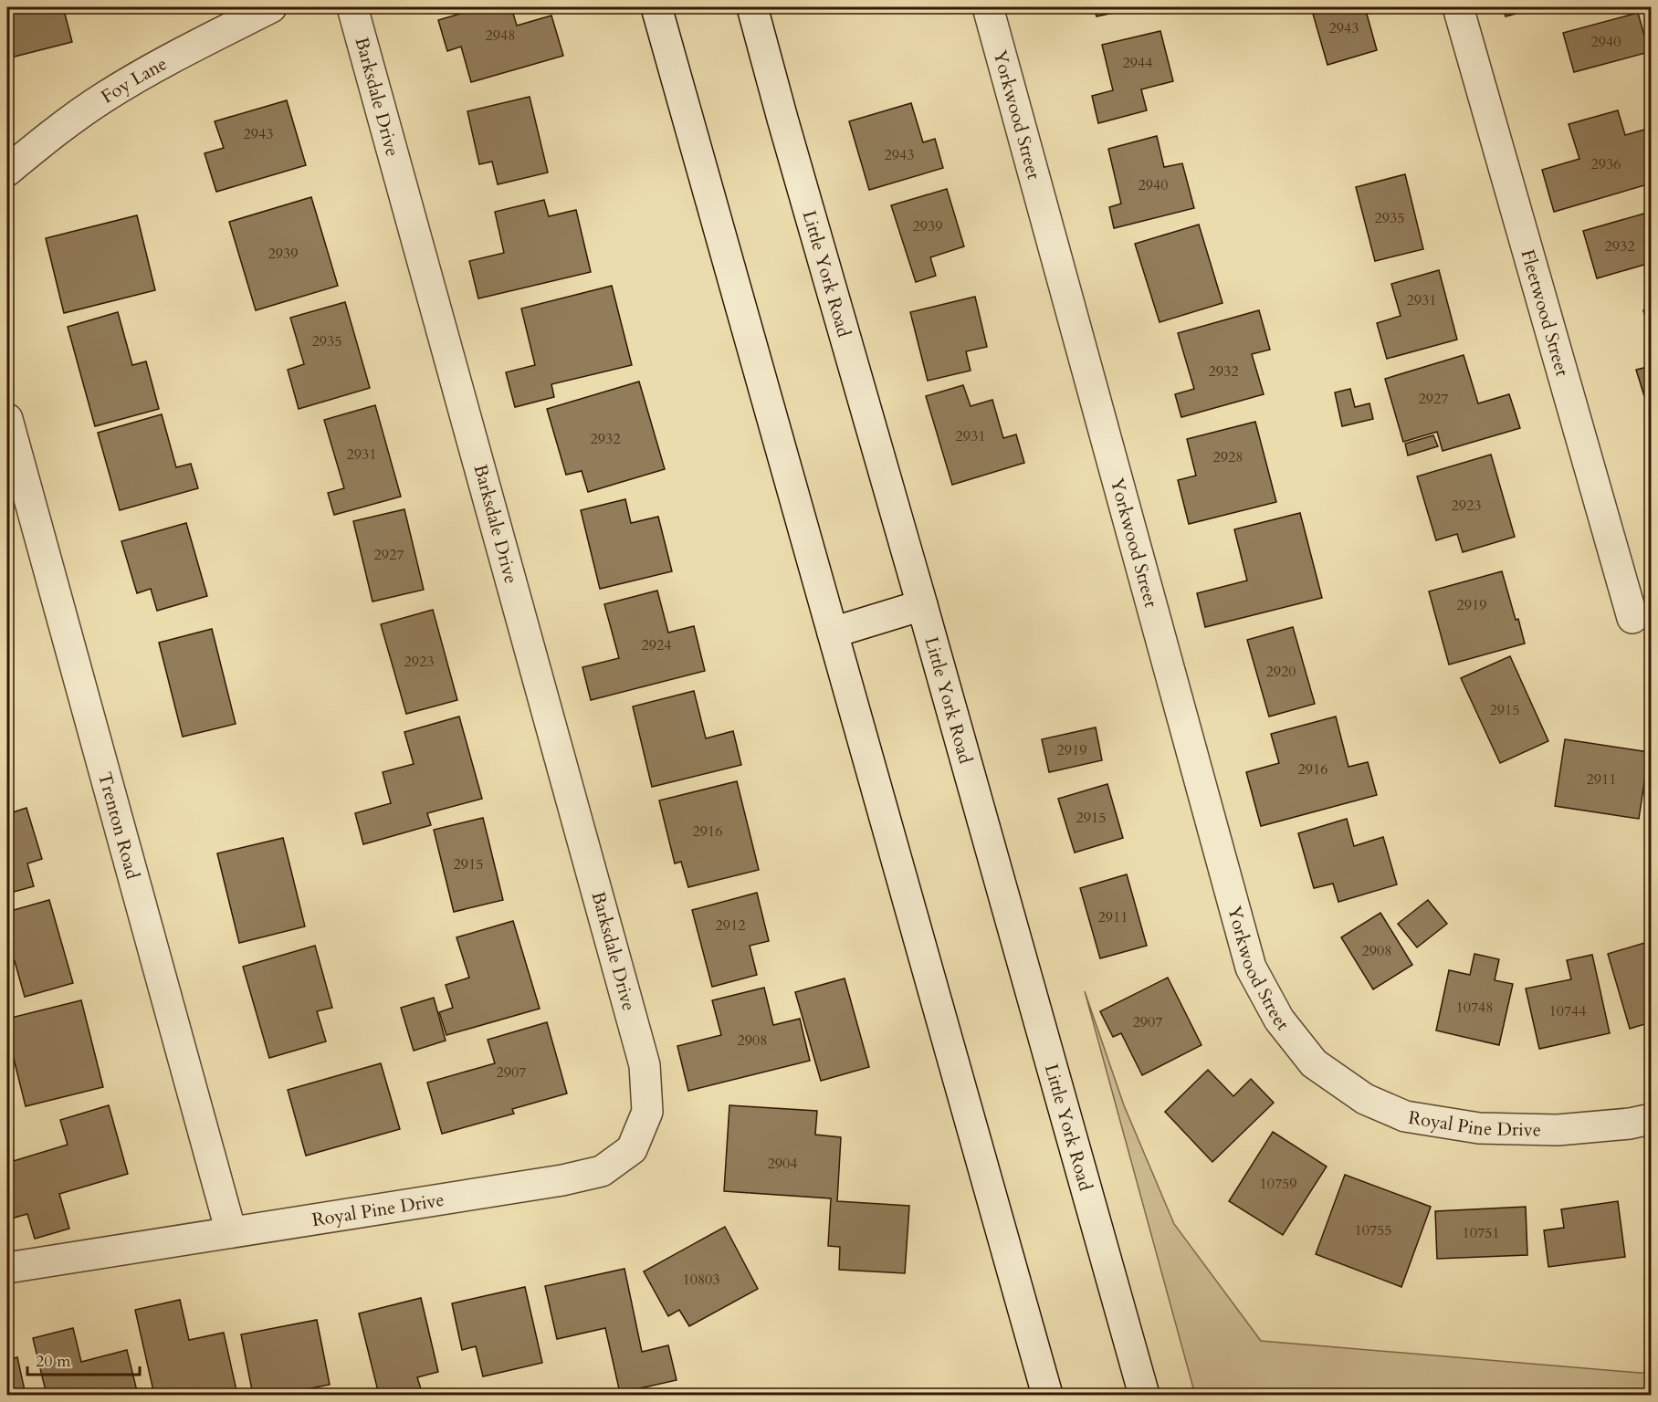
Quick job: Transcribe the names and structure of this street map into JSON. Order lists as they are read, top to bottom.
{
  "streets": {
    "street": [
      "Foy Lane",
      "Barksdale Drive",
      "Yorkwood Street",
      "Little York Road",
      "Fleetwood Street",
      "Trenton Road",
      "Royal Pine Drive"
    ]
  },
  "crossings": [
    ["Barksdale Drive", "Royal Pine Drive"],
    ["Yorkwood Street", "Royal Pine Drive"],
    ["Trenton Road", "Royal Pine Drive"]
  ],
  "house_numbers": [
    "2943",
    "2948",
    "2940",
    "2944",
    "2943",
    "2943",
    "2936",
    "2940",
    "2935",
    "2939",
    "2932",
    "2939",
    "2931",
    "2935",
    "2932",
    "2927",
    "2931",
    "2932",
    "2931",
    "2928",
    "2923",
    "2927",
    "2919",
    "2924",
    "2923",
    "2920",
    "2915",
    "2919",
    "2916",
    "2911",
    "2915",
    "2916",
    "2915",
    "2911",
    "2912",
    "2908",
    "10748",
    "10744",
    "2907",
    "2908",
    "2907",
    "2904",
    "10759",
    "10755",
    "10751",
    "10803"
  ],
  "scale_bar": "20 m"
}
